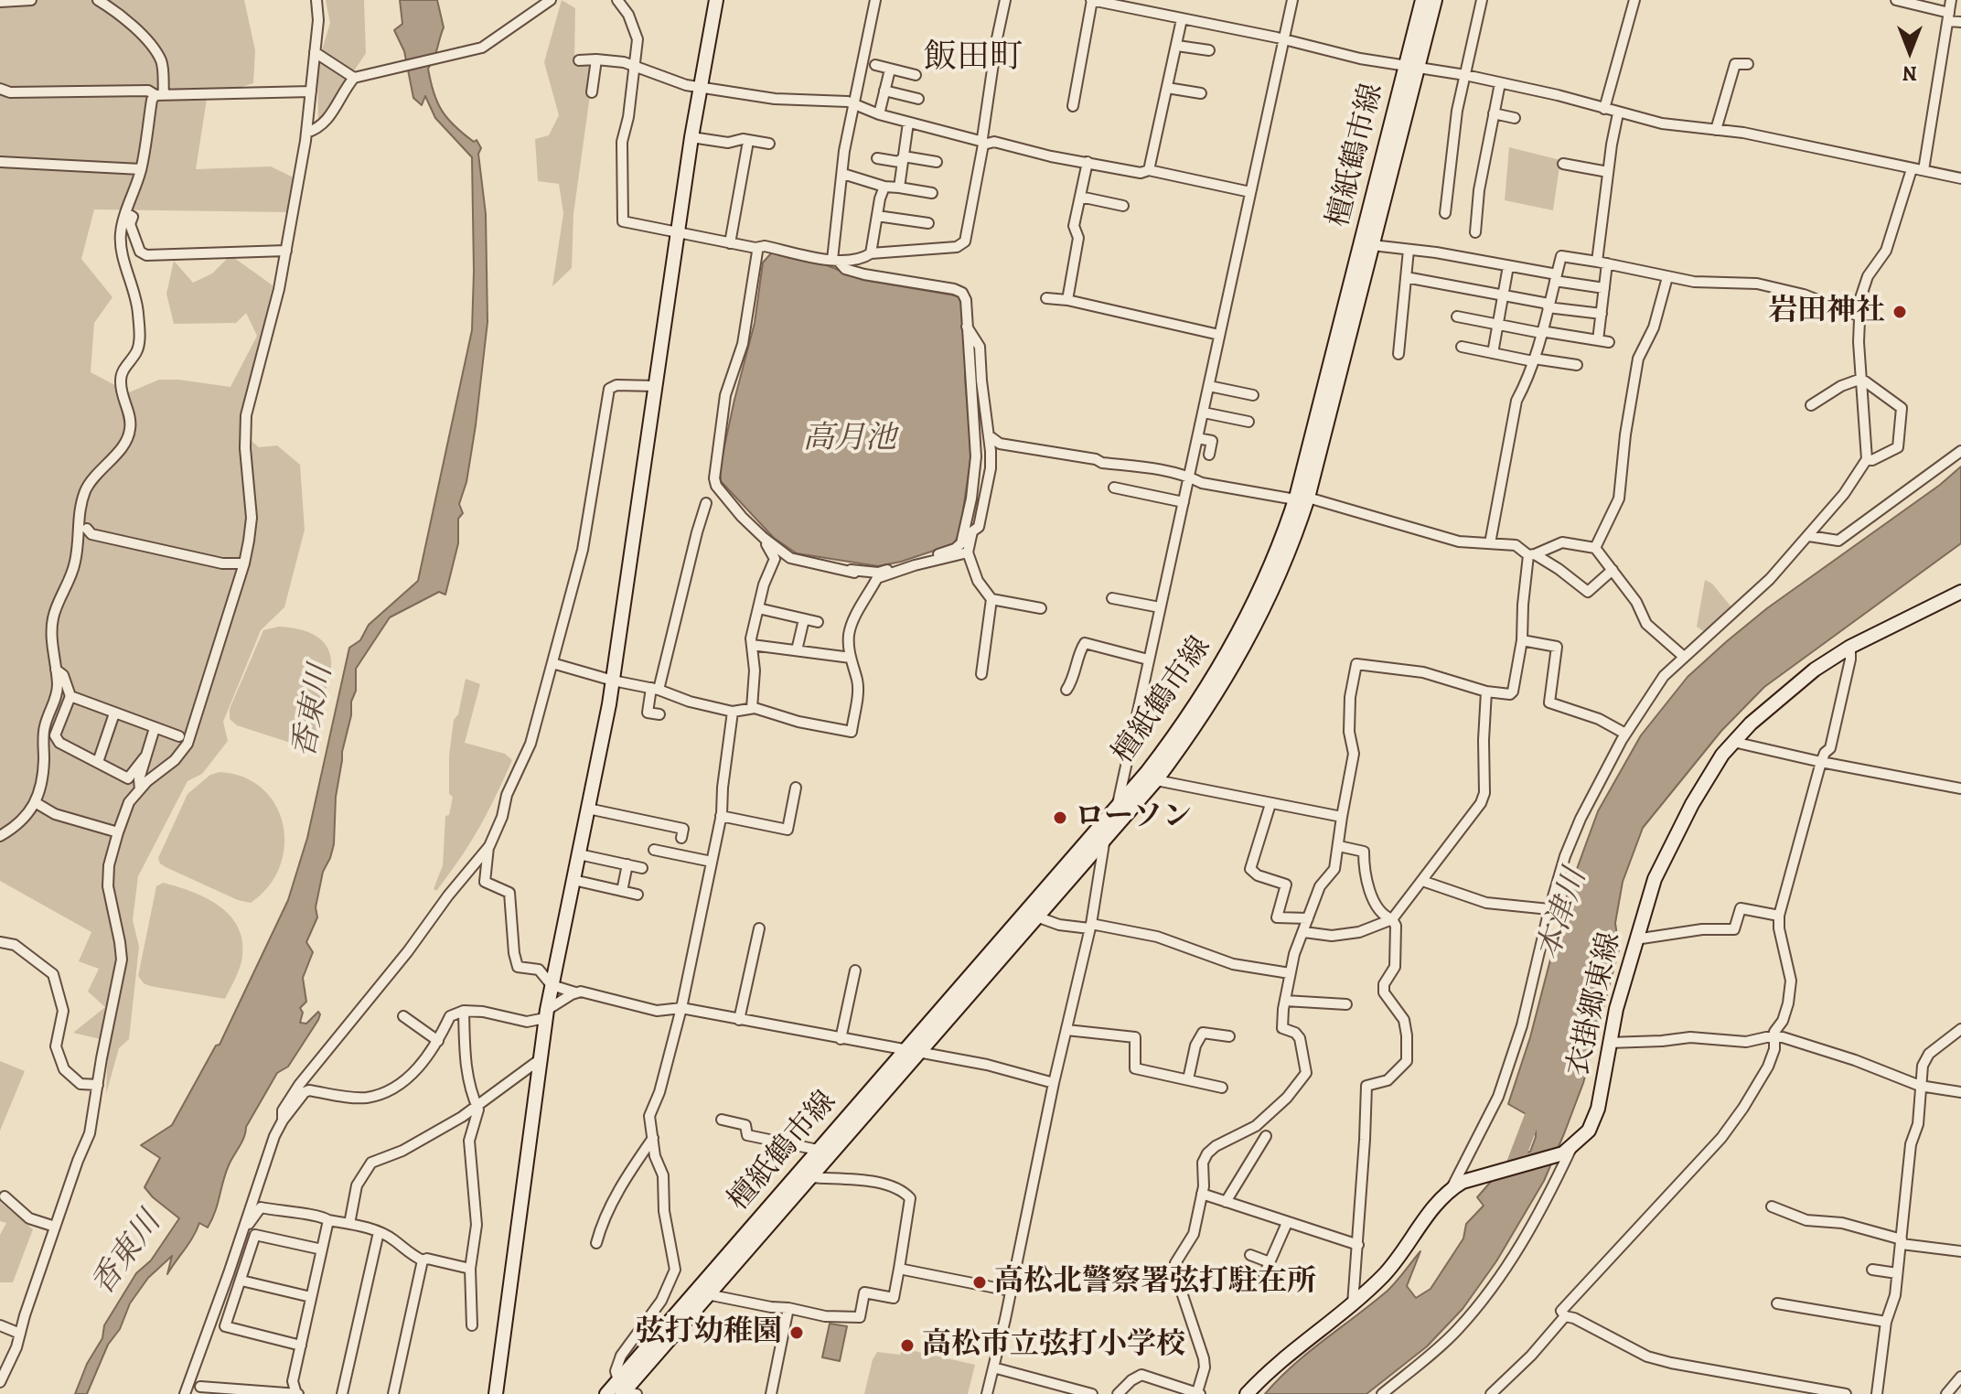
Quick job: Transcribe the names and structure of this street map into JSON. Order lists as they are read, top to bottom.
{
  "streets": {
    "main road": ["檀紙鶴市線", "衣掛郷東線"]
  },
  "districts": ["飯田町"],
  "water": ["高月池", "香東川", "本津川"],
  "places": [
    "岩田神社",
    "ローソン",
    "高松北警察署弦打駐在所",
    "弦打幼稚園",
    "高松市立弦打小学校"
  ],
  "north": "bottom"
}
